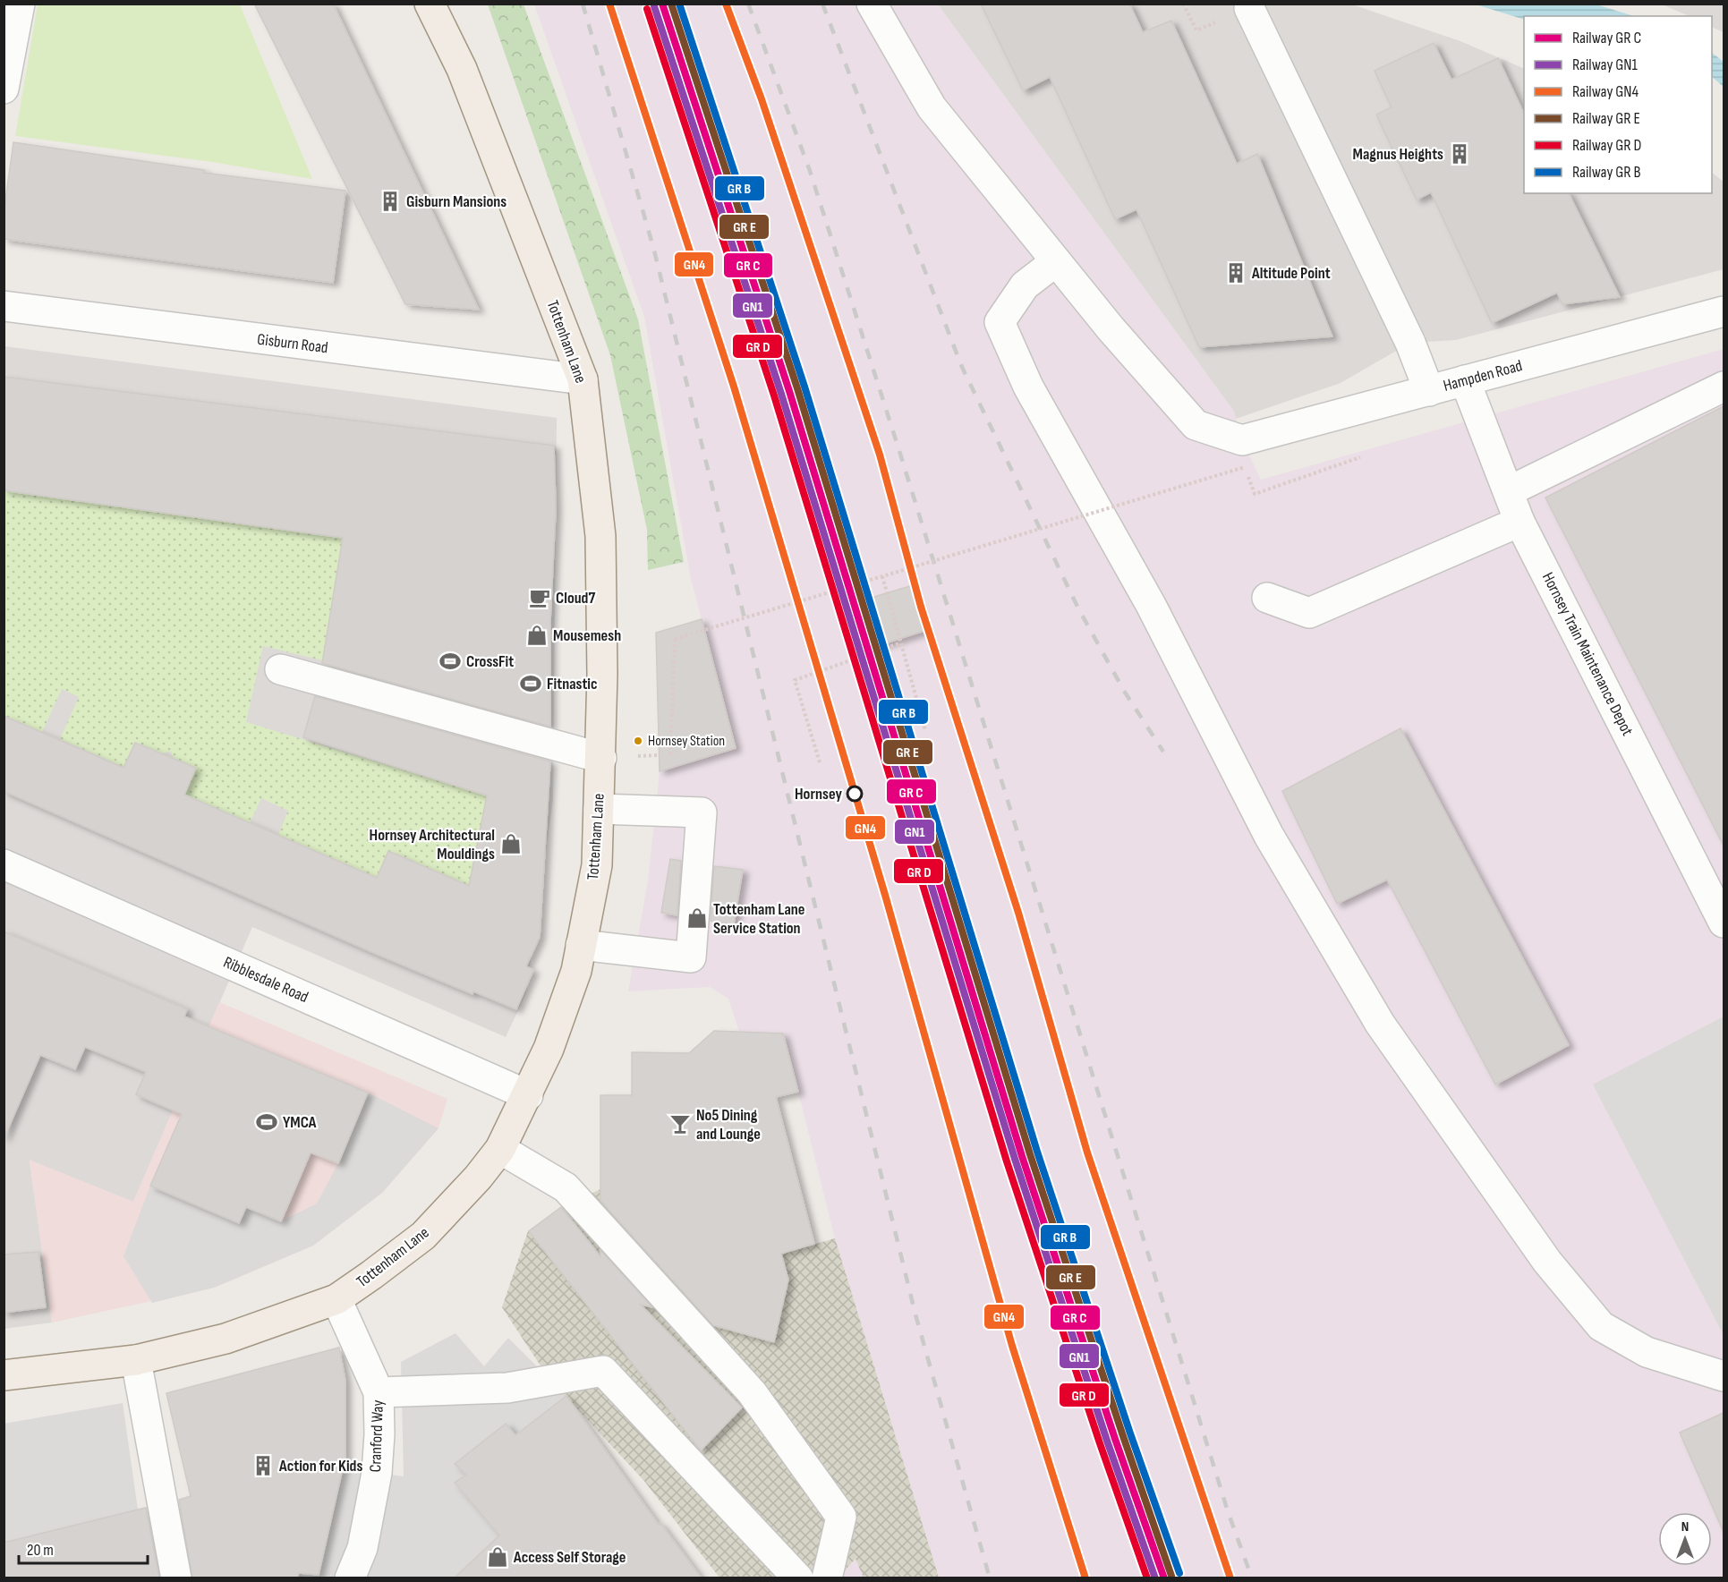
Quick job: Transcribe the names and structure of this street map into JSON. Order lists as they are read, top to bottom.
{
  "streets": {
    "main road": ["Tottenham Lane"],
    "street": [
      "Gisburn Road",
      "Hampden Road",
      "Hornsey Train Maintenance Depot",
      "Ribblesdale Road",
      "Cranford Way"
    ]
  },
  "crossings": [
    ["Tottenham Lane", "Gisburn Road"],
    ["Tottenham Lane", "Ribblesdale Road"],
    ["Tottenham Lane", "Cranford Way"],
    ["Hampden Road", "Hornsey Train Maintenance Depot"]
  ],
  "places": {
    "building": [
      "Magnus Heights",
      "Gisburn Mansions",
      "Altitude Point",
      "Action for Kids"
    ],
    "cafe": ["Cloud7"],
    "shop": [
      "Mousemesh",
      "Hornsey Architectural Mouldings",
      "Tottenham Lane Service Station",
      "Access Self Storage"
    ],
    "sports": ["CrossFit", "Fitnastic", "YMCA"],
    "other": ["Hornsey Station", "Hornsey"],
    "bar": ["No5 Dining and Lounge"]
  },
  "lines": ["rail line GN4", "rail line GN1"],
  "legend": [
    "Railway GR C",
    "Railway GN1",
    "Railway GN4",
    "Railway GR E",
    "Railway GR D",
    "Railway GR B"
  ],
  "scale_bar": "20 m",
  "north": "top"
}
